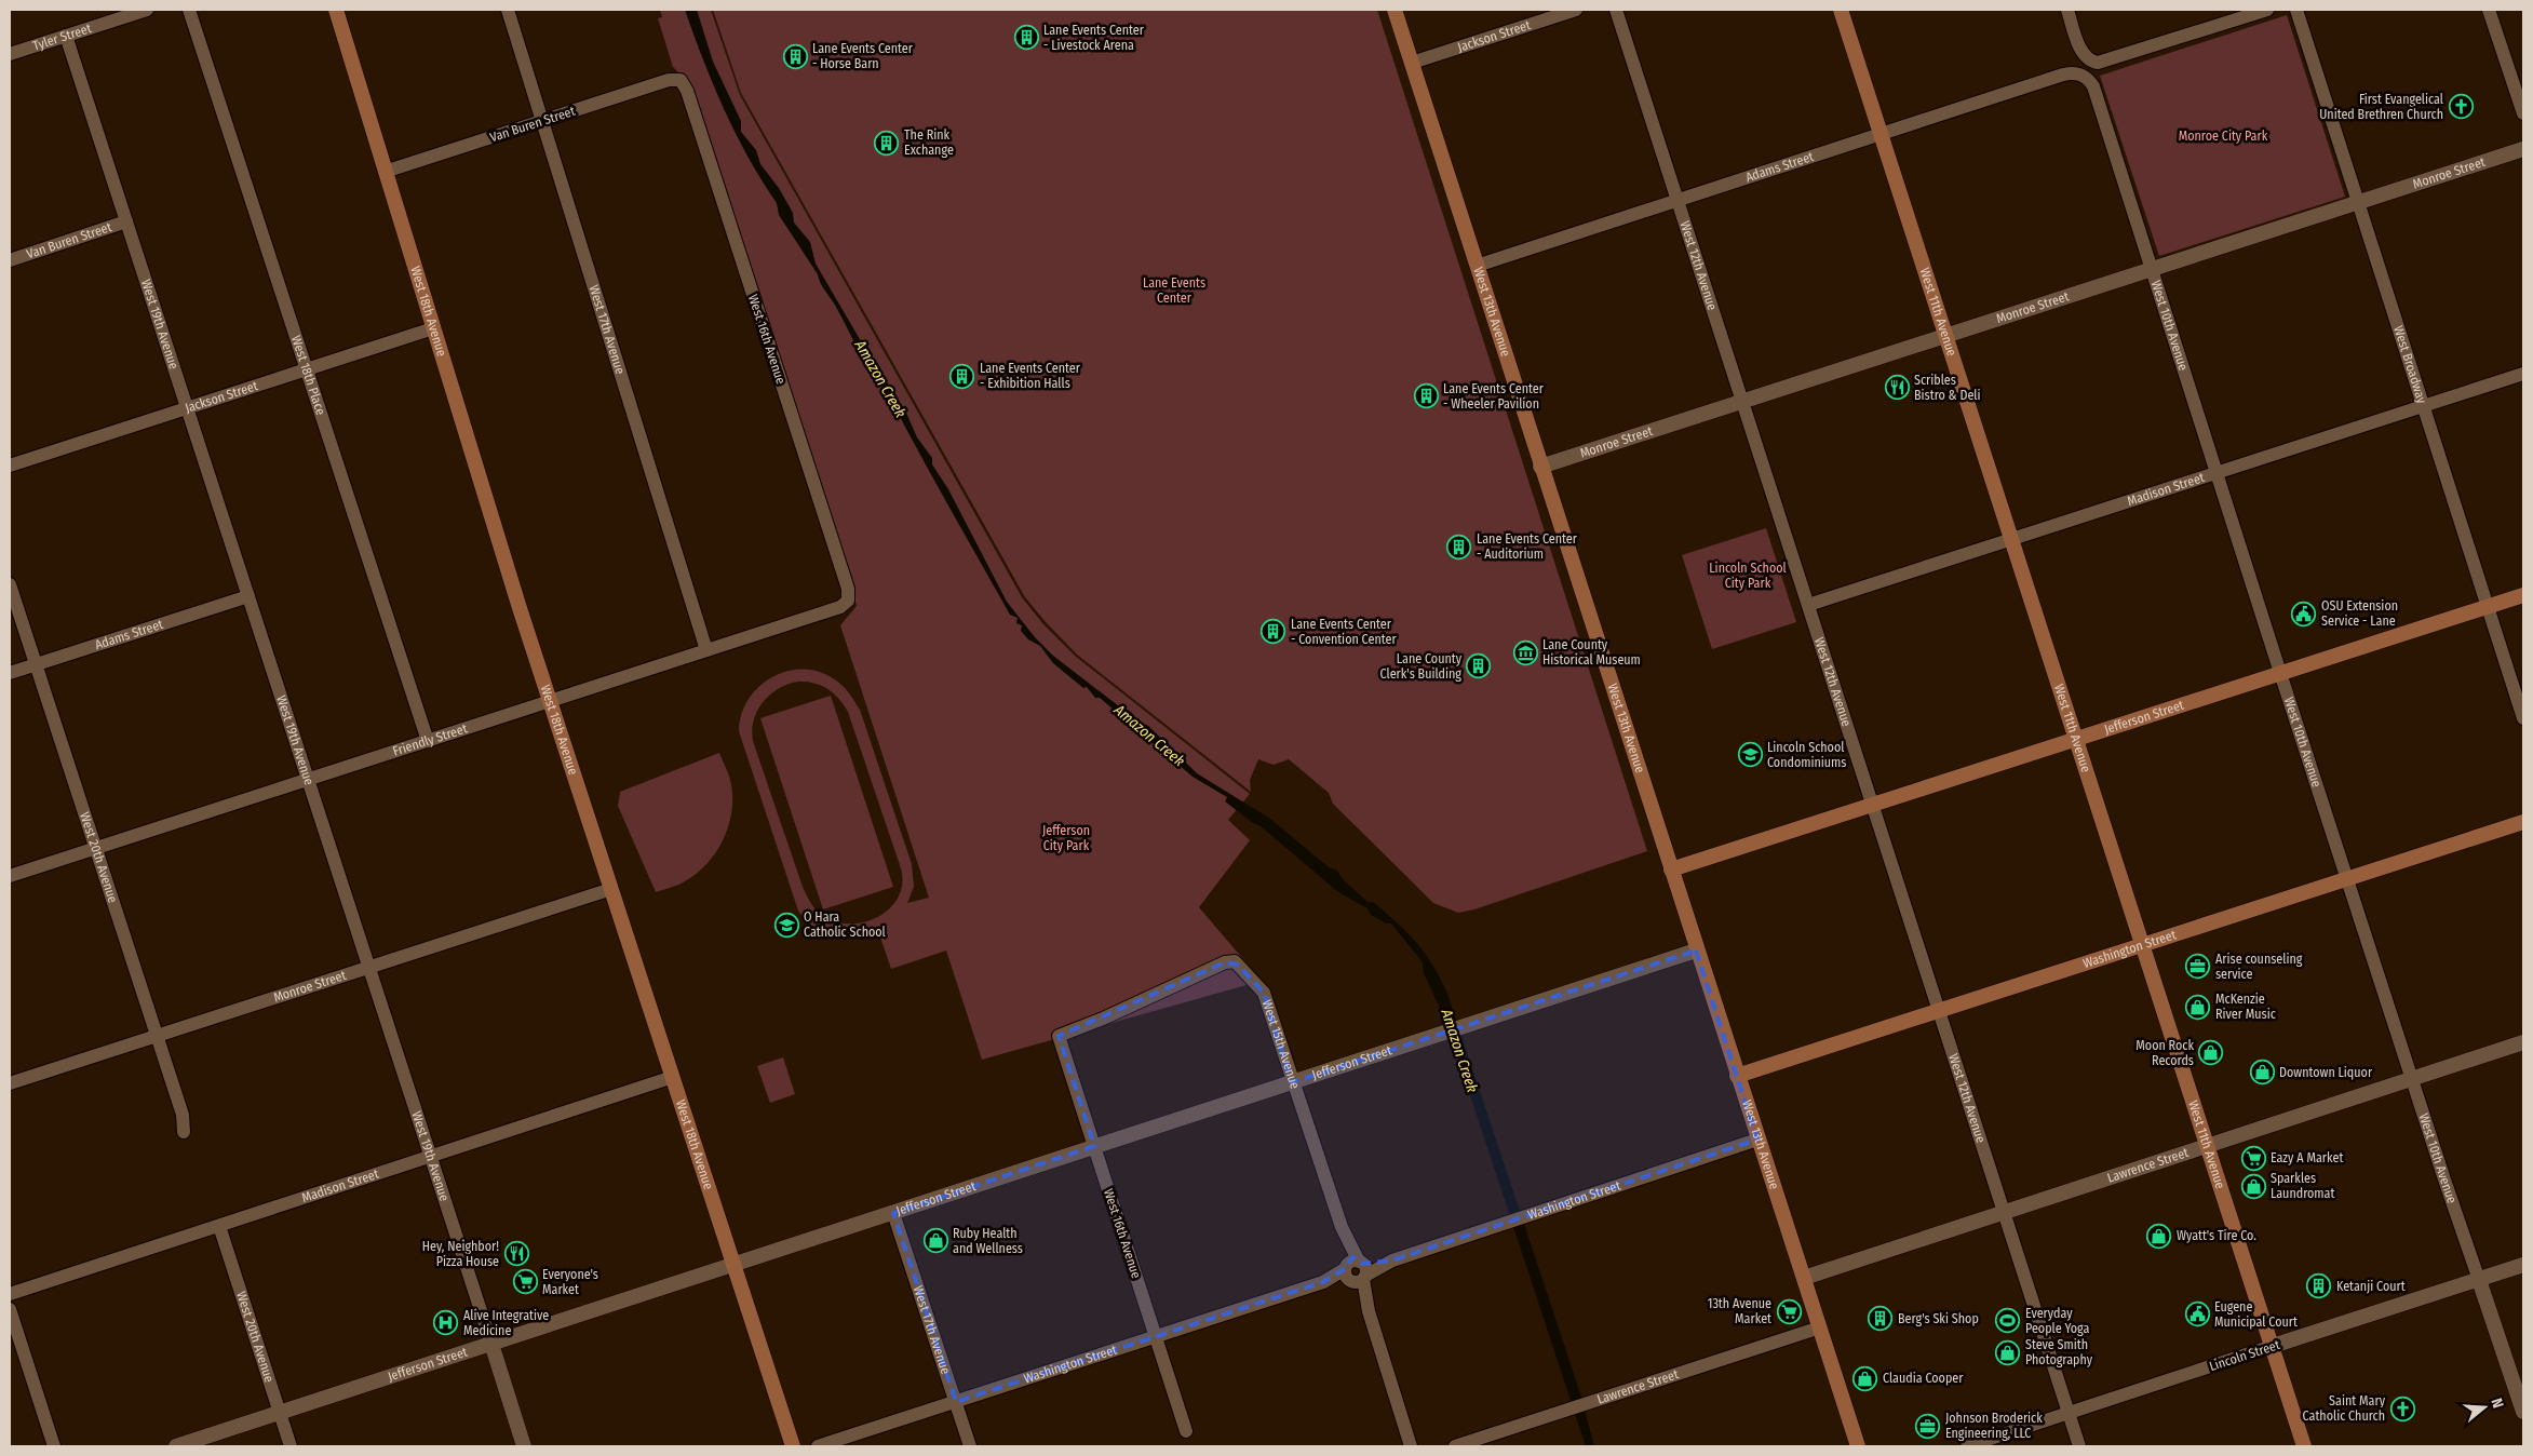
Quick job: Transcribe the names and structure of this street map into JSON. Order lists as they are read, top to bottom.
{
  "streets": {
    "main road": [
      "West 18th Avenue",
      "West 13th Avenue",
      "West 11th Avenue",
      "Jefferson Street",
      "Washington Street"
    ],
    "street": [
      "Tyler Street",
      "Jackson Street",
      "Van Buren Street",
      "Adams Street",
      "Monroe Street",
      "West 12th Avenue",
      "West 19th Avenue",
      "West 10th Avenue",
      "West 17th Avenue",
      "West 16th Avenue",
      "West Broadway",
      "West 18th Place",
      "Madison Street",
      "Friendly Street",
      "West 20th Avenue",
      "West 15th Avenue",
      "Lawrence Street",
      "Lincoln Street"
    ]
  },
  "crossings": [
    ["Tyler Street", "West 19th Avenue"],
    ["Jackson Street", "West 18th Avenue"],
    ["Jackson Street", "West 13th Avenue"],
    ["Jackson Street", "West 19th Avenue"],
    ["Jackson Street", "West 18th Place"],
    ["Van Buren Street", "West 18th Avenue"],
    ["Van Buren Street", "West 19th Avenue"],
    ["Van Buren Street", "West 17th Avenue"],
    ["Van Buren Street", "West 16th Avenue"],
    ["Adams Street", "West 12th Avenue"],
    ["Adams Street", "West 13th Avenue"],
    ["Adams Street", "West 11th Avenue"],
    ["Adams Street", "West 19th Avenue"],
    ["Adams Street", "West 10th Avenue"],
    ["Adams Street", "West 20th Avenue"],
    ["Monroe Street", "West 12th Avenue"],
    ["Monroe Street", "West 18th Avenue"],
    ["Monroe Street", "West 13th Avenue"],
    ["Monroe Street", "West 11th Avenue"],
    ["Monroe Street", "West 19th Avenue"],
    ["Monroe Street", "West 10th Avenue"],
    ["Monroe Street", "West Broadway"],
    ["Monroe Street", "West 20th Avenue"],
    ["West 12th Avenue", "Madison Street"],
    ["West 12th Avenue", "Jefferson Street"],
    ["West 12th Avenue", "Washington Street"],
    ["West 12th Avenue", "Lawrence Street"],
    ["West 12th Avenue", "Lincoln Street"],
    ["West 18th Avenue", "Madison Street"],
    ["West 18th Avenue", "Jefferson Street"],
    ["West 18th Avenue", "Friendly Street"],
    ["West 13th Avenue", "Jefferson Street"],
    ["West 13th Avenue", "Washington Street"],
    ["West 13th Avenue", "Lawrence Street"],
    ["West 11th Avenue", "Madison Street"],
    ["West 11th Avenue", "Jefferson Street"],
    ["West 11th Avenue", "Washington Street"],
    ["West 11th Avenue", "Lawrence Street"],
    ["West 11th Avenue", "Lincoln Street"],
    ["West 19th Avenue", "Madison Street"],
    ["West 19th Avenue", "Jefferson Street"],
    ["West 19th Avenue", "Friendly Street"],
    ["West 10th Avenue", "Madison Street"],
    ["West 10th Avenue", "Jefferson Street"],
    ["West 10th Avenue", "Washington Street"],
    ["West 10th Avenue", "Lawrence Street"],
    ["West 10th Avenue", "Lincoln Street"],
    ["West 17th Avenue", "Jefferson Street"],
    ["West 17th Avenue", "Friendly Street"],
    ["West 17th Avenue", "Washington Street"],
    ["West 16th Avenue", "Jefferson Street"],
    ["West 16th Avenue", "Friendly Street"],
    ["West 16th Avenue", "Washington Street"],
    ["West 16th Avenue", "West 15th Avenue"],
    ["West Broadway", "Madison Street"],
    ["West Broadway", "Jefferson Street"],
    ["West 18th Place", "Friendly Street"],
    ["Madison Street", "West 20th Avenue"],
    ["Jefferson Street", "West 20th Avenue"],
    ["Jefferson Street", "West 15th Avenue"],
    ["Friendly Street", "West 20th Avenue"],
    ["Washington Street", "West 15th Avenue"]
  ],
  "water": ["Amazon Creek"],
  "parks": [
    "Monroe City Park",
    "Lane Events Center",
    "Lincoln School City Park",
    "Jefferson City Park"
  ],
  "places": {
    "building": [
      "Lane Events Center - Livestock Arena",
      "Lane Events Center - Horse Barn",
      "The Rink Exchange",
      "Lane Events Center - Exhibition Halls",
      "Lane Events Center - Wheeler Pavilion",
      "Lane Events Center - Auditorium",
      "Lane Events Center - Convention Center",
      "Lane County Clerk's Building",
      "Ketanji Court",
      "Berg's Ski Shop"
    ],
    "church": ["First Evangelical United Brethren Church", "Saint Mary Catholic Church"],
    "restaurant": ["Scribles Bistro & Deli", "Hey, Neighbor! Pizza House"],
    "public building": ["OSU Extension Service - Lane", "Eugene Municipal Court"],
    "museum": ["Lane County Historical Museum"],
    "school or university": ["Lincoln School Condominiums", "O Hara Catholic School"],
    "office": ["Arise counseling service", "Johnson Broderick Engineering, LLC"],
    "shop": [
      "McKenzie River Music",
      "Moon Rock Records",
      "Downtown Liquor",
      "Sparkles Laundromat",
      "Wyatt's Tire Co.",
      "Ruby Health and Wellness",
      "Steve Smith Photography",
      "Claudia Cooper"
    ],
    "supermarket": ["Eazy A Market", "Everyone's Market", "13th Avenue Market"],
    "sports": ["Everyday People Yoga"],
    "hospital": ["Alive Integrative Medicine"]
  },
  "north": "right"
}
